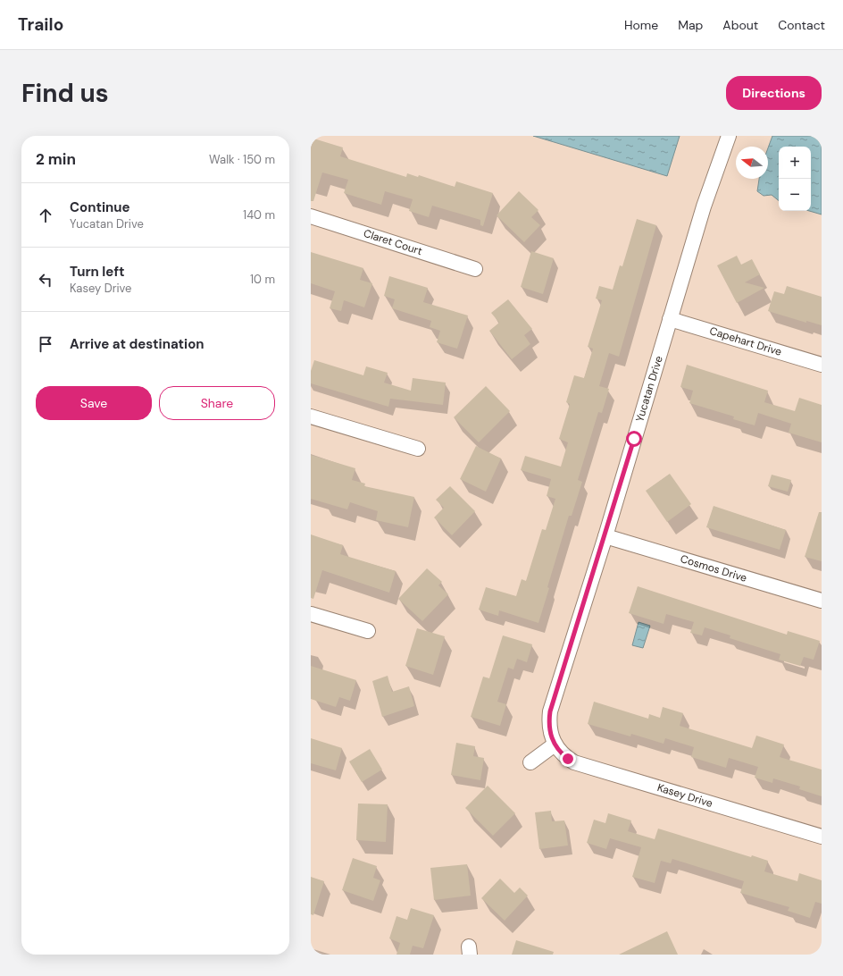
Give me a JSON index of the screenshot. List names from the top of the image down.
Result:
{
  "streets": {
    "street": [
      "Claret Court",
      "Capehart Drive",
      "Yucatan Drive",
      "Cosmos Drive",
      "Kasey Drive"
    ]
  },
  "crossings": [
    ["Capehart Drive", "Yucatan Drive"],
    ["Yucatan Drive", "Cosmos Drive"],
    ["Yucatan Drive", "Kasey Drive"]
  ],
  "north": "left",
  "page": {
    "header": "Trailo",
    "nav": [
      "Home",
      "Map",
      "About",
      "Contact"
    ],
    "buttons": [
      "Directions",
      ["Save", "Share"]
    ],
    "title": "Find us",
    "heading": ["2 min", "Walk · 150 m"],
    "map_buttons": ["+", "−"],
    "list": [
      ["Continue", "Yucatan Drive", "140 m"],
      ["Turn left", "Kasey Drive", "10 m"],
      "Arrive at destination"
    ]
  }
}
